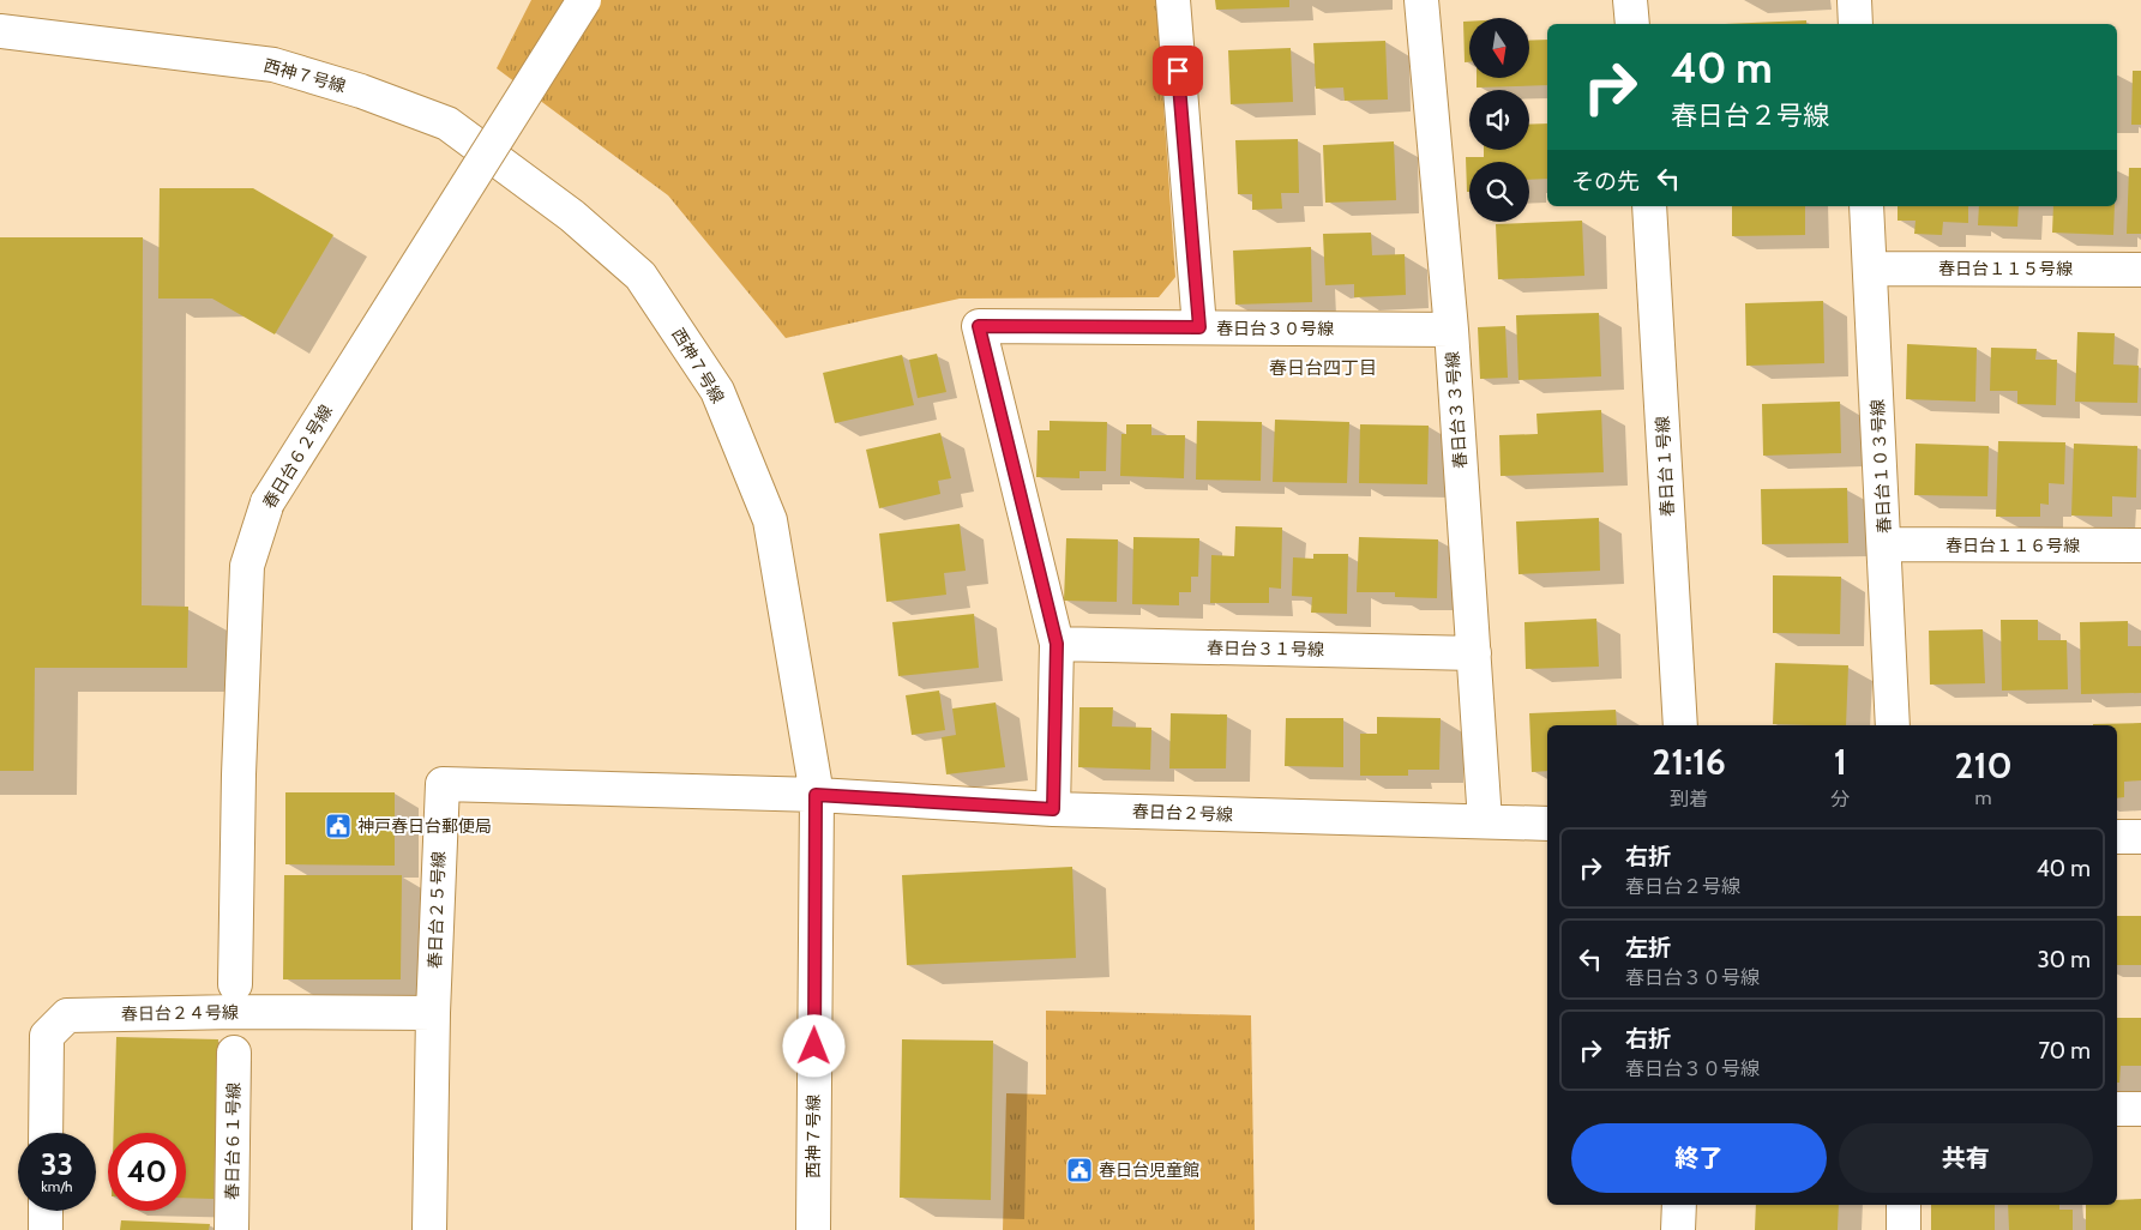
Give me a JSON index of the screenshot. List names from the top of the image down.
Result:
{
  "streets": {
    "street": [
      "西神７号線",
      "春日台１１５号線",
      "春日台３０号線",
      "春日台３３号線",
      "春日台６２号線",
      "春日台１号線",
      "春日台１０３号線",
      "春日台１１６号線",
      "春日台３１号線",
      "春日台２号線",
      "春日台２５号線",
      "春日台２４号線",
      "春日台６１号線"
    ]
  },
  "crossings": [
    ["西神７号線", "春日台２号線"],
    ["西神７号線", "春日台２５号線"],
    ["春日台１１５号線", "春日台１０３号線"],
    ["春日台３０号線", "春日台３３号線"],
    ["春日台３０号線", "春日台３１号線"],
    ["春日台３０号線", "春日台２号線"],
    ["春日台３３号線", "春日台３１号線"],
    ["春日台３３号線", "春日台２号線"],
    ["春日台１０３号線", "春日台１１６号線"],
    ["春日台２号線", "春日台２５号線"],
    ["春日台２５号線", "春日台２４号線"]
  ],
  "districts": ["春日台四丁目"],
  "places": {
    "public building": ["神戸春日台郵便局", "春日台児童館"]
  },
  "north": "bottom",
  "page": {
    "turn": ["40 m", "春日台２号線"],
    "then": "その先",
    "eta": [
      "21:16",
      "到着",
      "1",
      "分",
      "210",
      "m"
    ],
    "list": [
      {
        "name": "右折",
        "note": "春日台２号線",
        "value": "40 m"
      },
      {
        "name": "左折",
        "note": "春日台３０号線",
        "value": "30 m"
      },
      {
        "name": "右折",
        "note": "春日台３０号線",
        "value": "70 m"
      }
    ],
    "buttons": ["終了", "共有"],
    "speed": "33 km/h",
    "limit": "40"
  }
}
